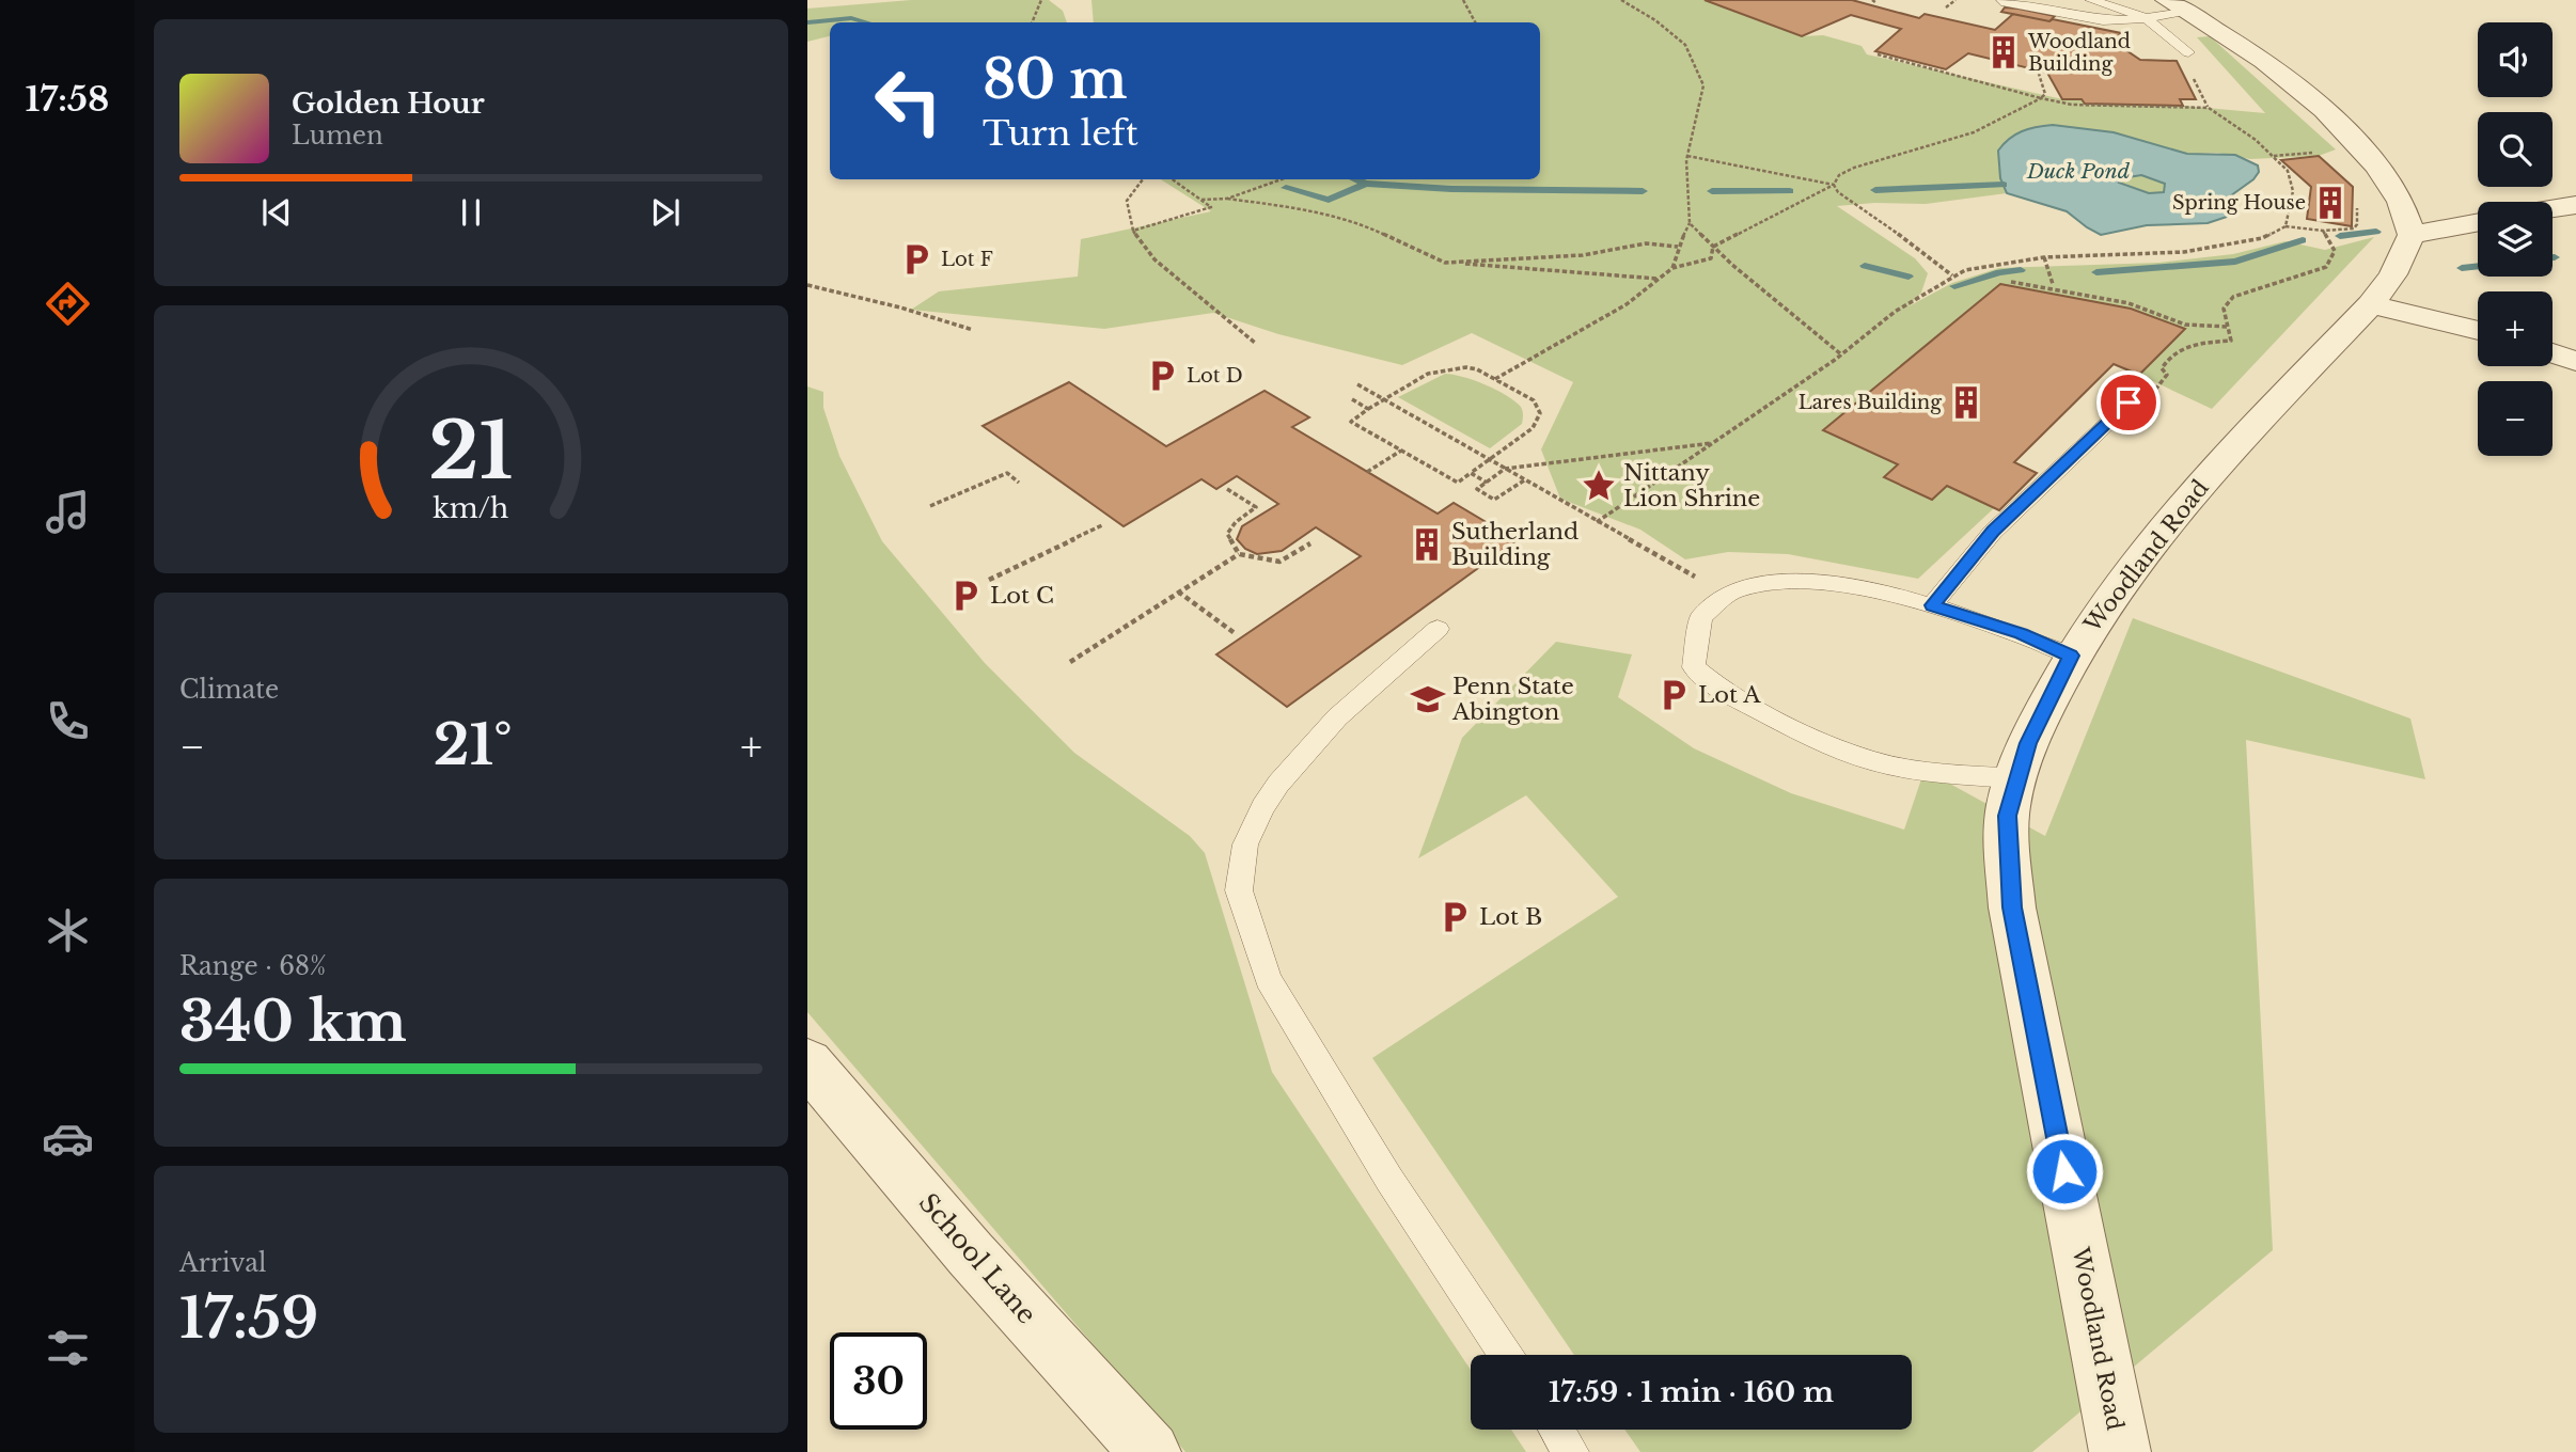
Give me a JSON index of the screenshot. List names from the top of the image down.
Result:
{
  "streets": {
    "street": ["Woodland Road", "School Lane"]
  },
  "water": ["Duck Pond"],
  "places": {
    "building": [
      "Woodland Building",
      "Spring House",
      "Lares Building",
      "Sutherland Building"
    ],
    "parking": [
      "Lot F",
      "Lot D",
      "Lot C",
      "Lot A",
      "Lot B"
    ],
    "place": ["Nittany Lion Shrine"],
    "school or university": ["Penn State Abington"]
  },
  "page": {
    "tabs": "17:58",
    "map_buttons": ["+", "−"],
    "turn": ["80 m", "Turn left"],
    "song": ["Golden Hour", "Lumen"],
    "tile": [
      "Climate",
      ["Range · 68%", "340 km"],
      ["Arrival", "17:59"]
    ],
    "heat": ["−", "21°", "+"],
    "limit": "30",
    "trip": "17:59 · 1 min · 160 m",
    "gauge": ["21", "km/h"]
  }
}
